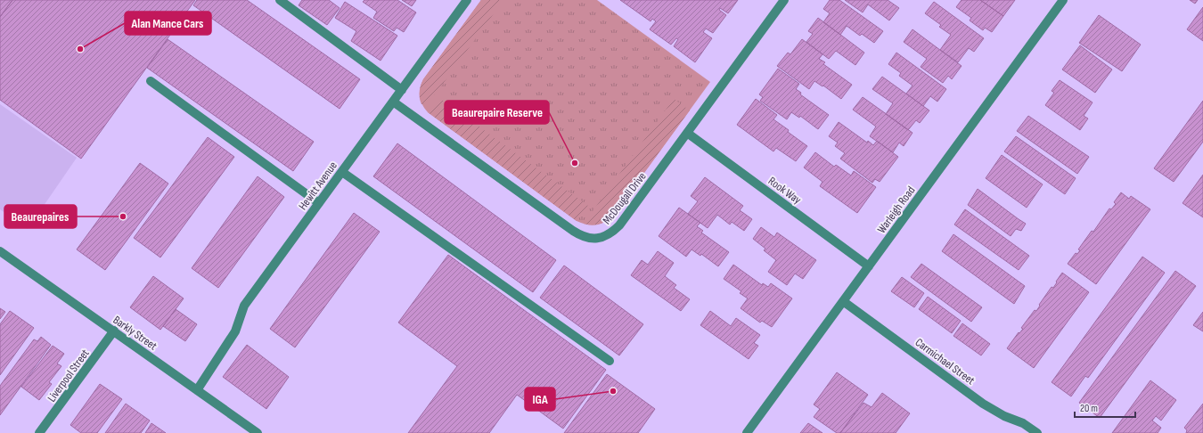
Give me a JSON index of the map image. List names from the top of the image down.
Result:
{
  "streets": {
    "street": [
      "Hewitt Avenue",
      "Rook Way",
      "McDougall Drive",
      "Warleigh Road",
      "Barkly Street",
      "Carmichael Street",
      "Liverpool Street"
    ]
  },
  "crossings": [
    ["Hewitt Avenue", "McDougall Drive"],
    ["Hewitt Avenue", "Barkly Street"],
    ["Rook Way", "McDougall Drive"],
    ["Rook Way", "Warleigh Road"],
    ["Warleigh Road", "Carmichael Street"],
    ["Barkly Street", "Liverpool Street"]
  ],
  "places": [
    "Alan Mance Cars",
    "Beaurepaire Reserve",
    "Beaurepaires",
    "IGA"
  ],
  "scale_bar": "20 m"
}
